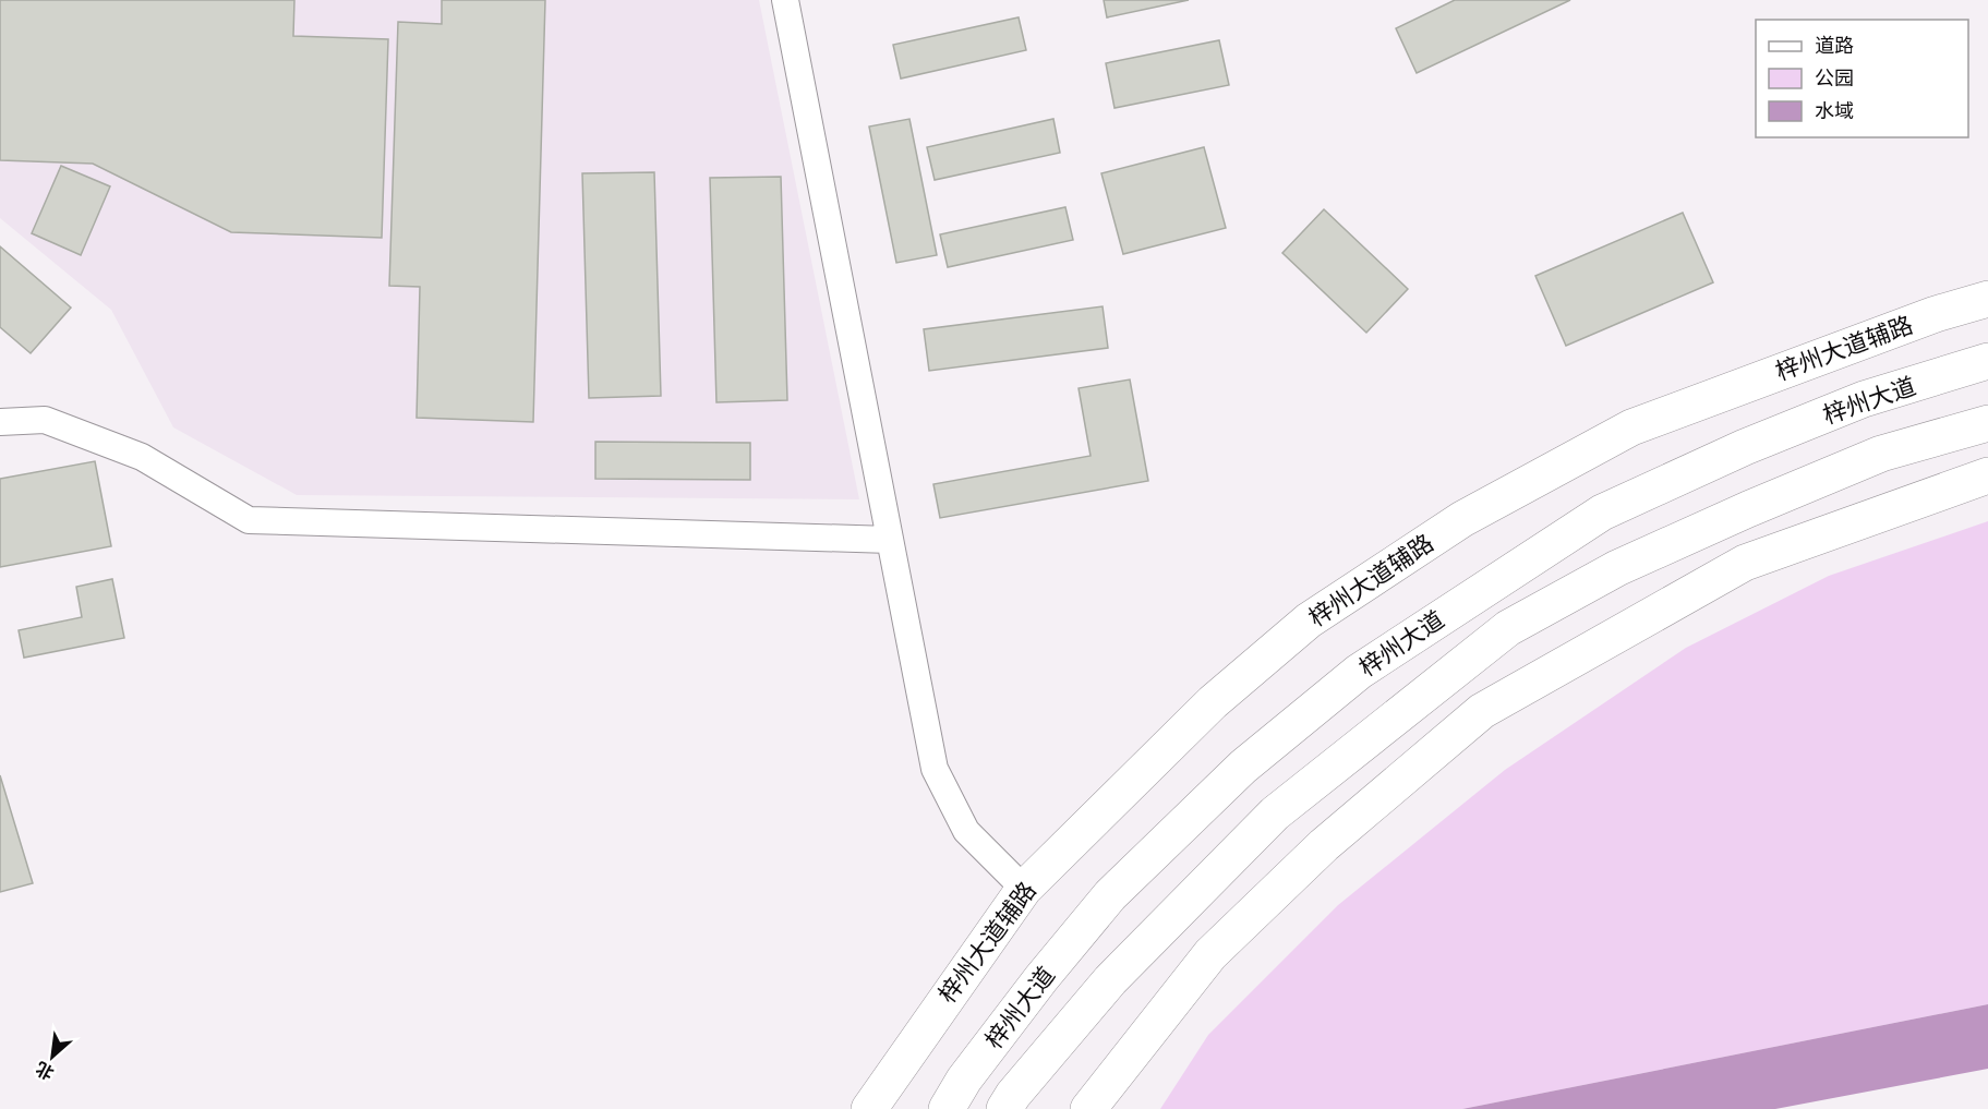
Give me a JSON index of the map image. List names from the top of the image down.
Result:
{
  "streets": {
    "main road": ["梓州大道辅路", "梓州大道"]
  },
  "legend": ["道路", "公园", "水域"],
  "north": "bottom left"
}
